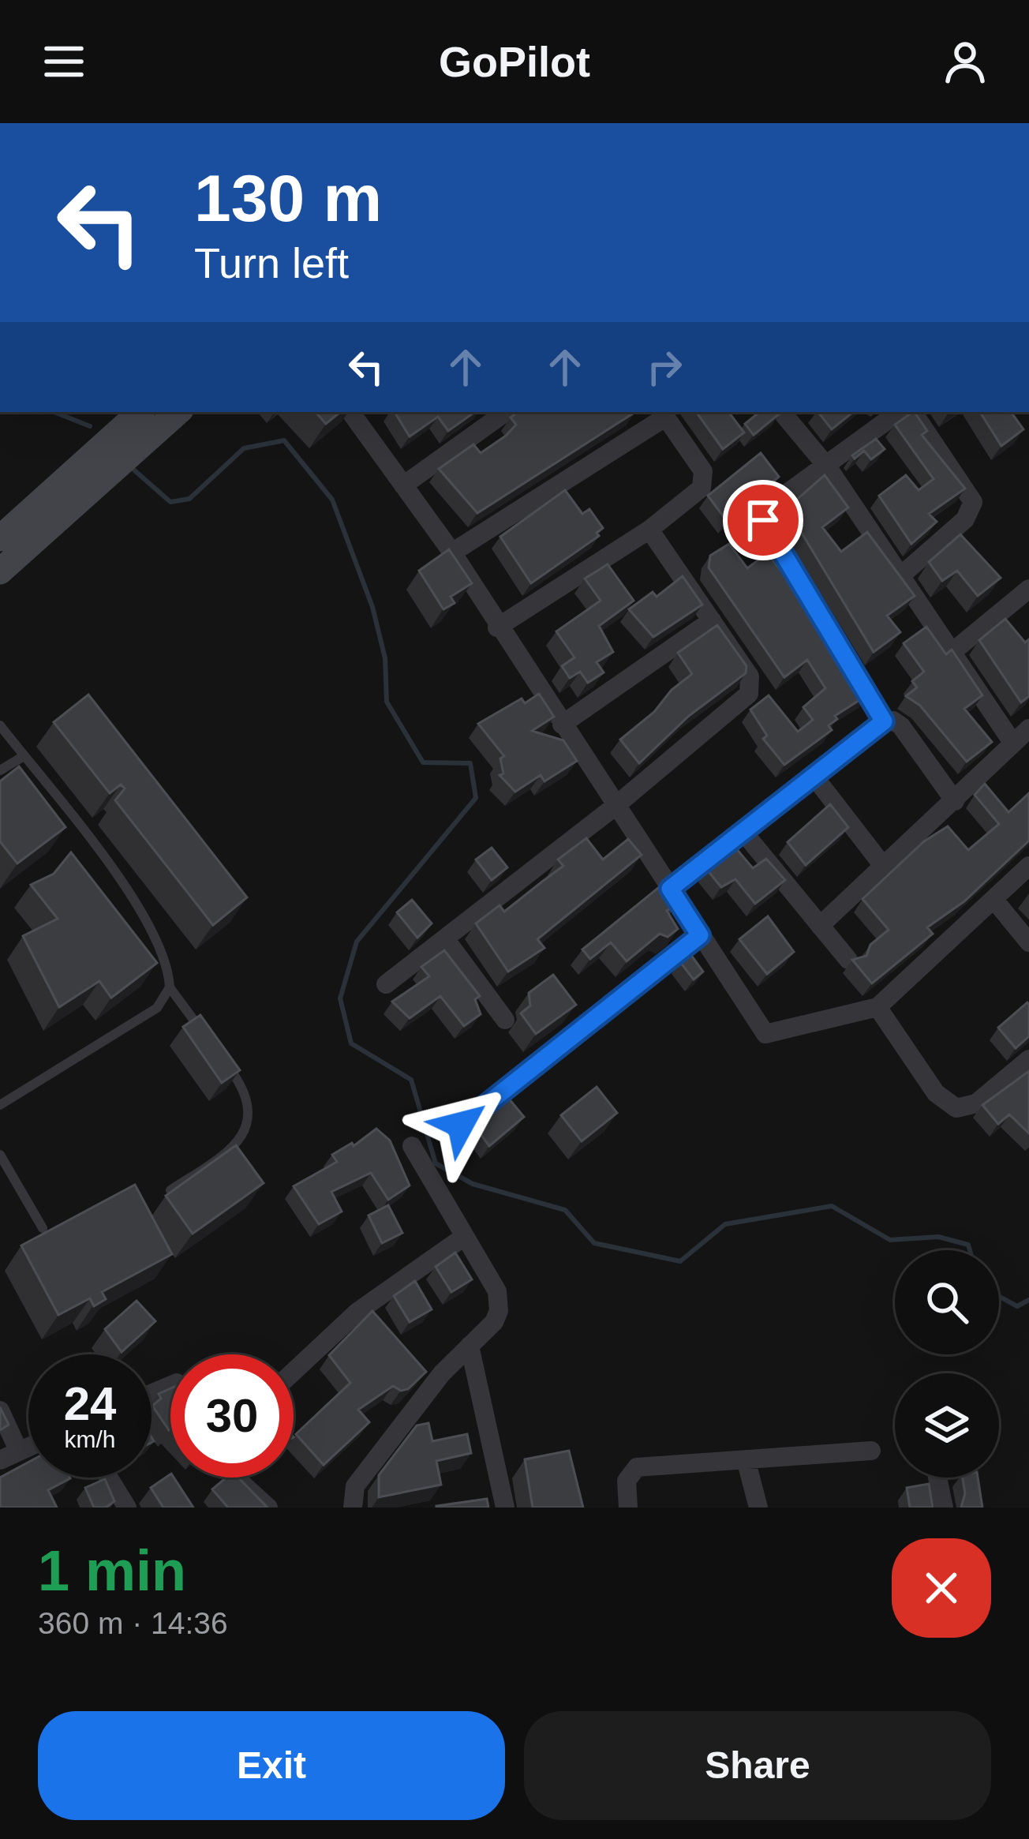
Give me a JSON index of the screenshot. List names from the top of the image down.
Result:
{
  "page": {
    "header": "GoPilot",
    "turn": ["130 m", "Turn left"],
    "speed": "24 km/h",
    "limit": "30",
    "heading": ["1 min", "360 m · 14:36"],
    "buttons": ["Exit", "Share"]
  }
}
